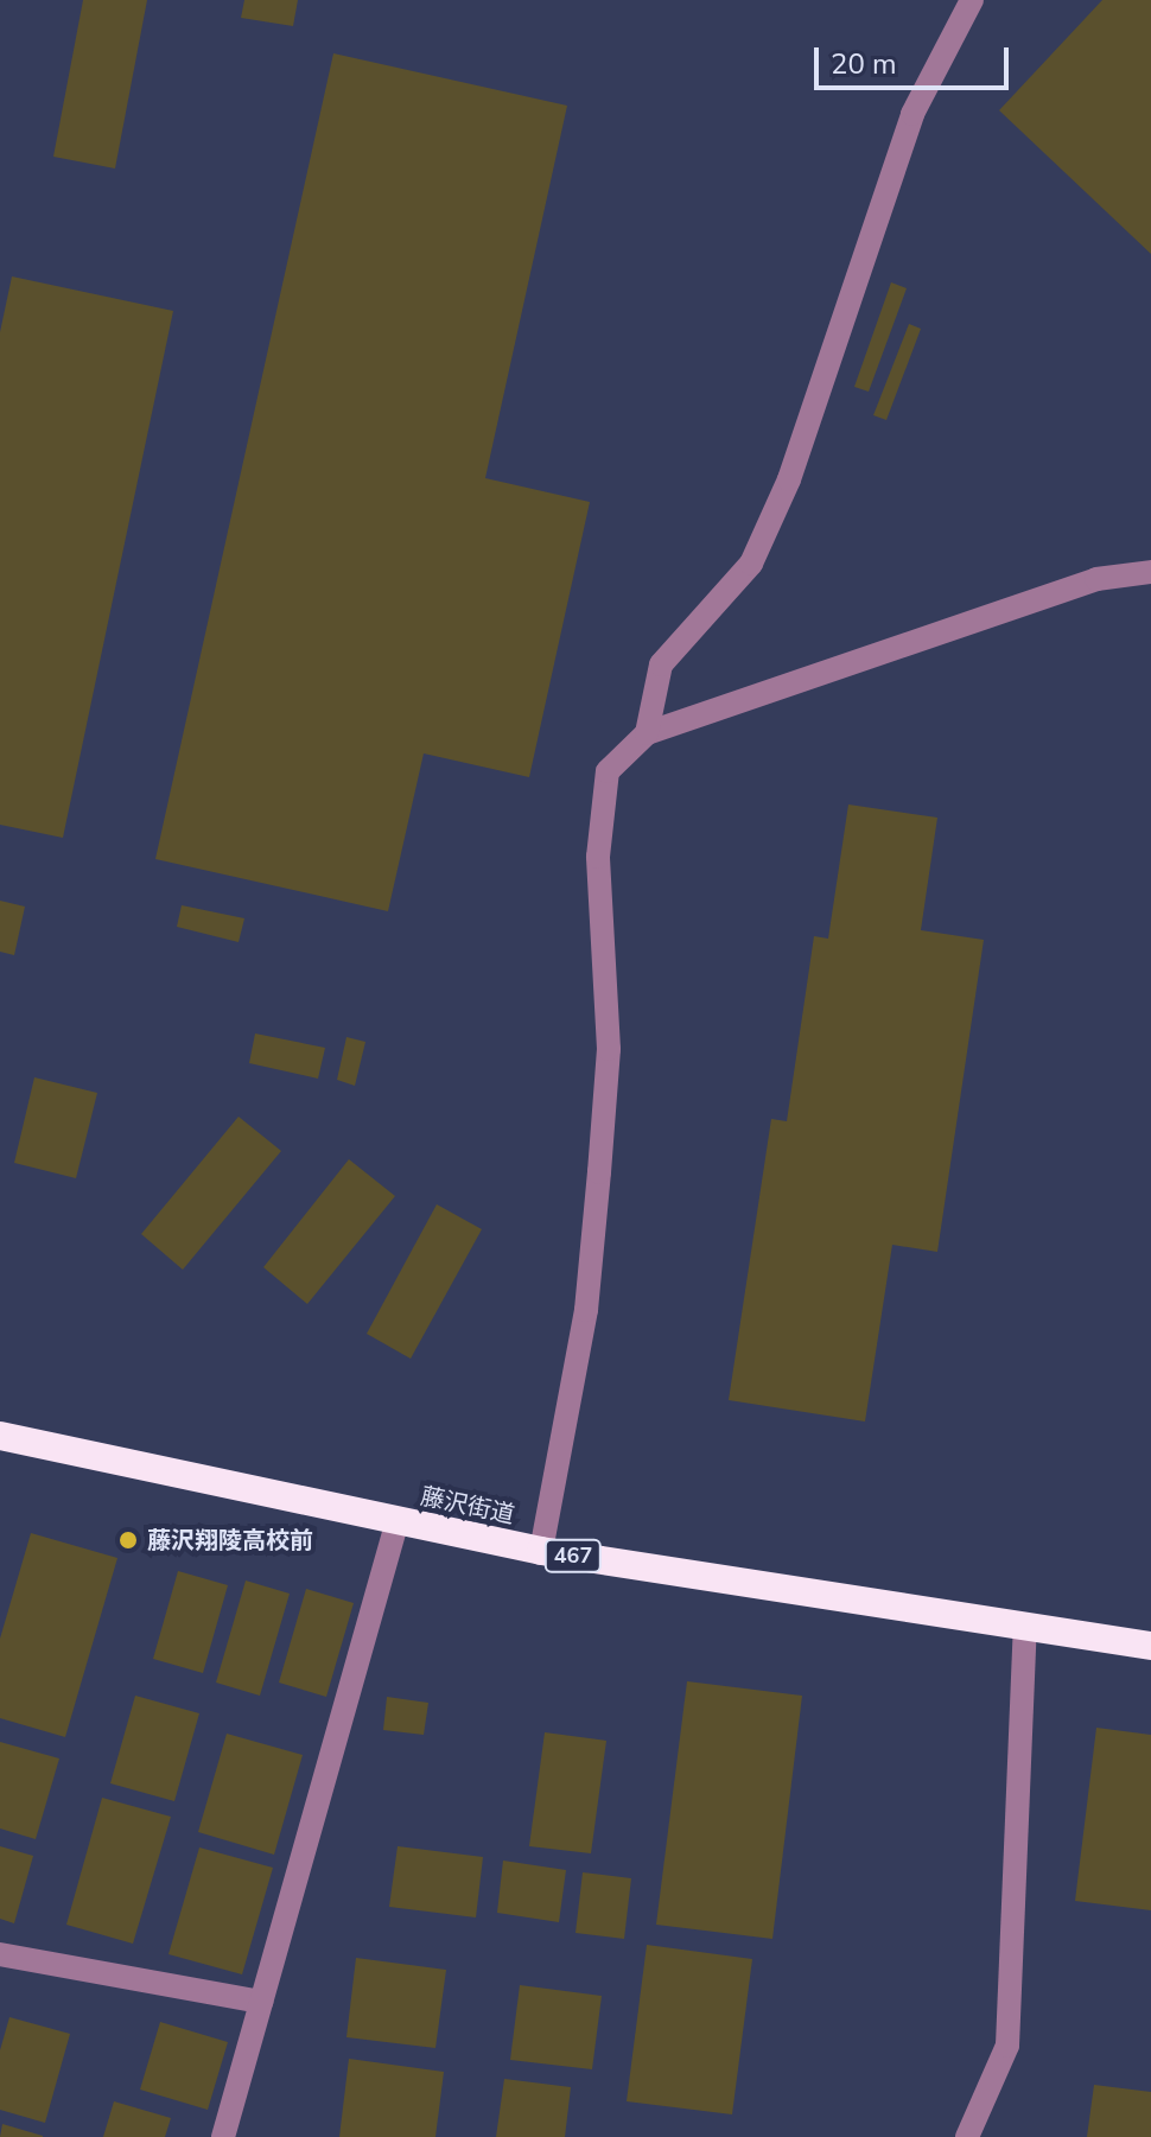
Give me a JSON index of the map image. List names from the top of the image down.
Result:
{
  "streets": {
    "highway": ["藤沢街道", "467"]
  },
  "places": ["藤沢翔陵高校前"],
  "scale_bar": "20 m"
}
